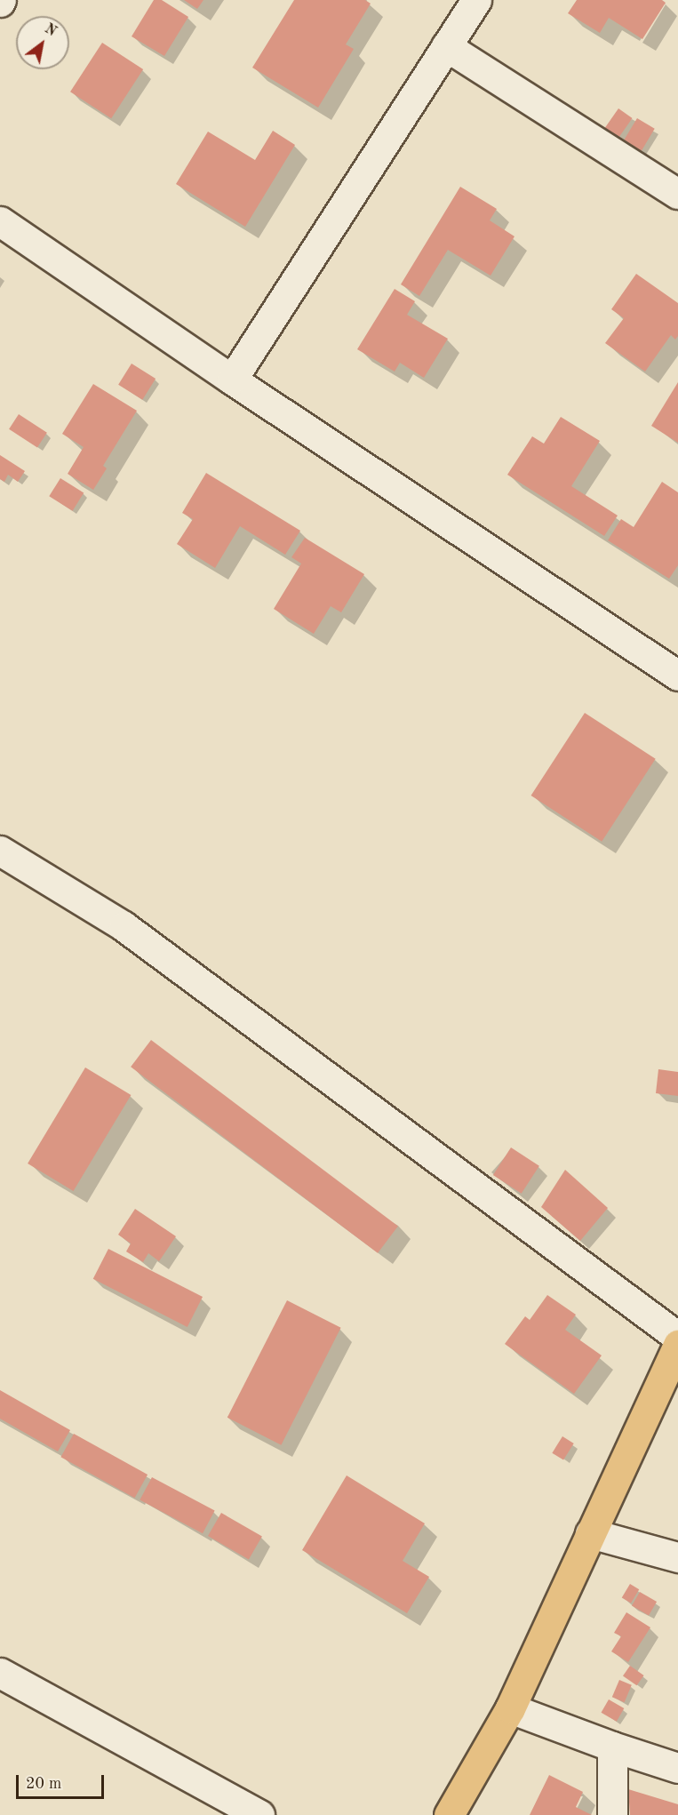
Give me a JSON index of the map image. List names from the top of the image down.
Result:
{
  "scale_bar": "20 m",
  "north": "top right"
}
